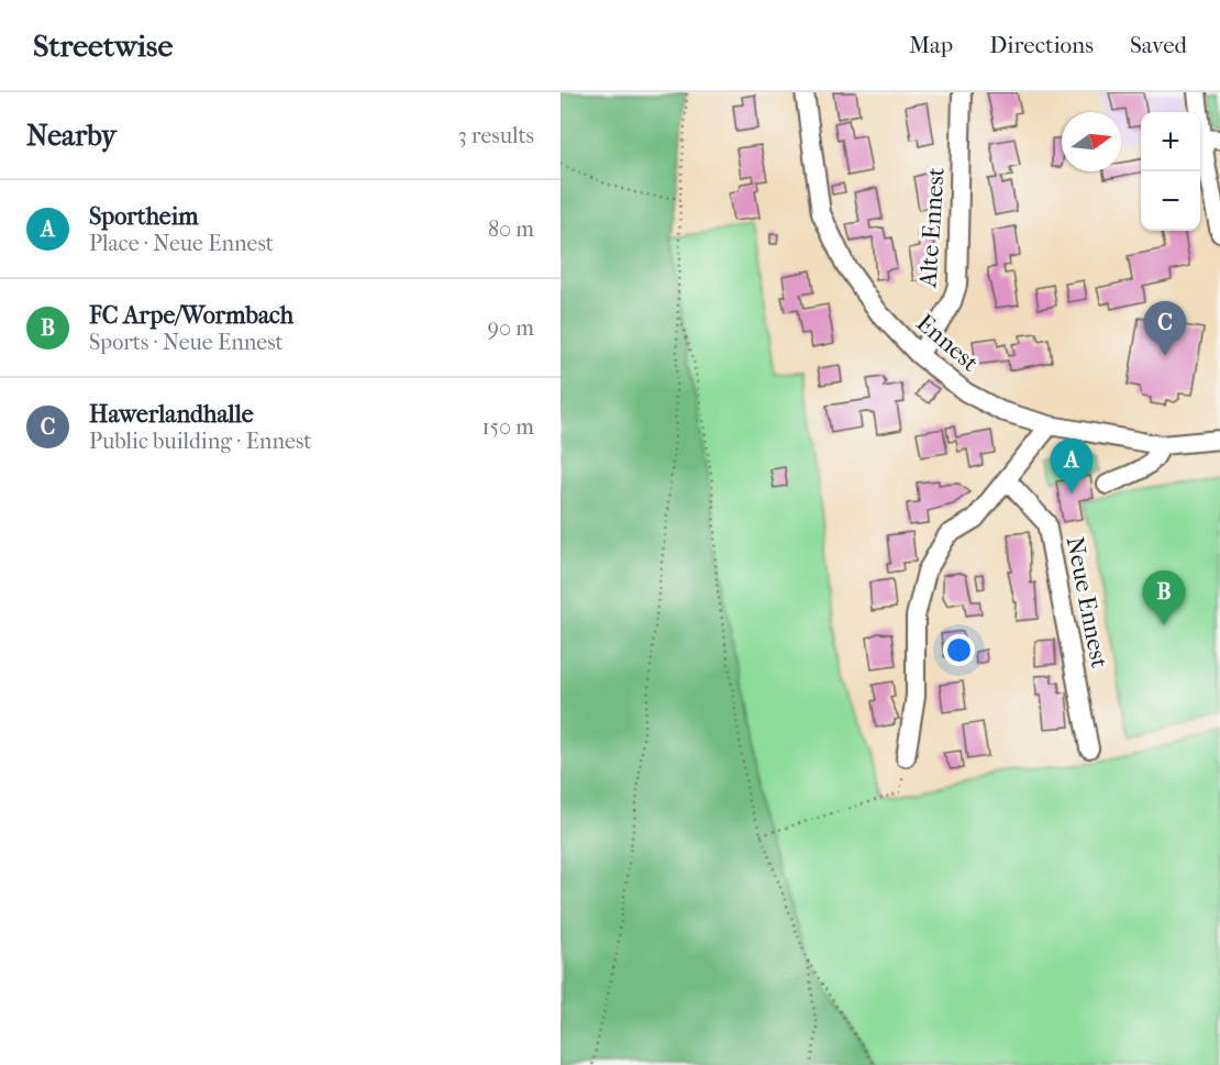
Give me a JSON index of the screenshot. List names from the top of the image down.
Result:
{
  "streets": {
    "street": ["Alte Ennest", "Ennest", "Neue Ennest"]
  },
  "crossings": [
    ["Alte Ennest", "Ennest"]
  ],
  "north": "right",
  "page": {
    "header": "Streetwise",
    "nav": ["Map", "Directions", "Saved"],
    "heading": ["Nearby", "3 results"],
    "map_buttons": ["+", "−"],
    "list": [
      {
        "mark": "A",
        "name": "Sportheim",
        "note": "Place · Neue Ennest",
        "value": "80 m"
      },
      {
        "mark": "B",
        "name": "FC Arpe/Wormbach",
        "note": "Sports · Neue Ennest",
        "value": "90 m"
      },
      {
        "mark": "C",
        "name": "Hawerlandhalle",
        "note": "Public building · Ennest",
        "value": "150 m"
      }
    ],
    "pins": ["C", "A", "B"]
  }
}
